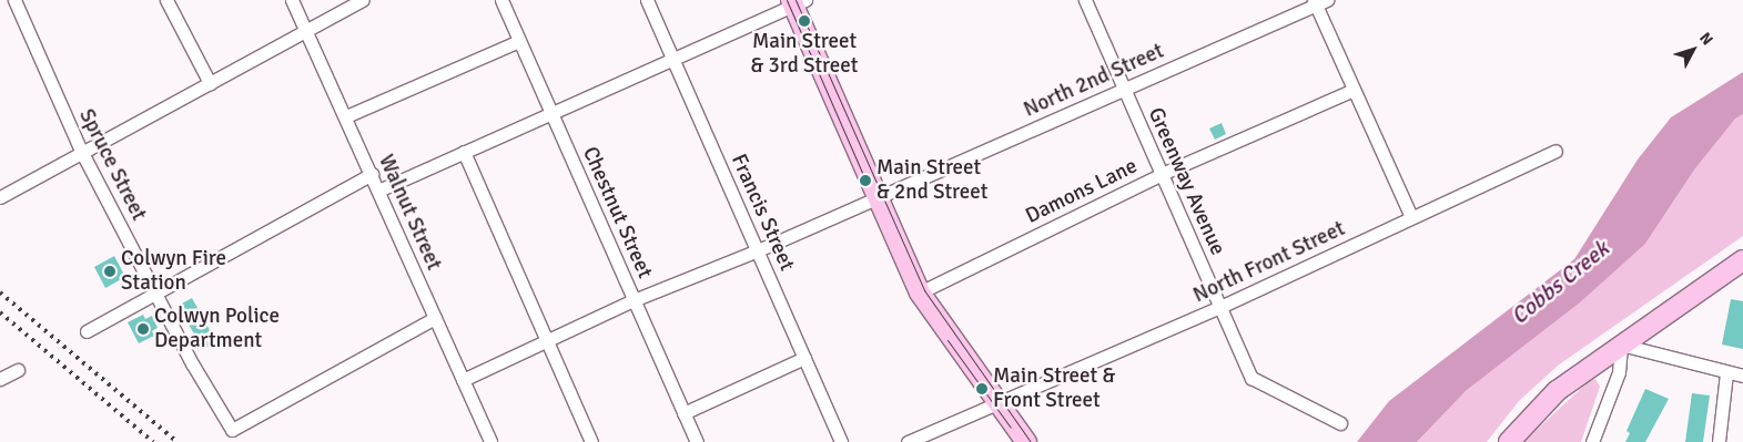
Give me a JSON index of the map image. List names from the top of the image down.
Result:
{
  "streets": {
    "street": [
      "North 2nd Street",
      "Spruce Street",
      "Greenway Avenue",
      "Damons Lane",
      "Walnut Street",
      "Chestnut Street",
      "Francis Street",
      "North Front Street"
    ]
  },
  "crossings": [
    ["North 2nd Street", "Greenway Avenue"],
    ["North 2nd Street", "Walnut Street"],
    ["North 2nd Street", "Chestnut Street"],
    ["North 2nd Street", "Francis Street"],
    ["Spruce Street", "Walnut Street"],
    ["Greenway Avenue", "Damons Lane"],
    ["Greenway Avenue", "North Front Street"]
  ],
  "water": ["Cobbs Creek"],
  "places": [
    "Main Street & 3rd Street",
    "Main Street & 2nd Street",
    "Colwyn Fire Station",
    "Colwyn Police Department",
    "Main Street & Front Street"
  ],
  "north": "top right"
}
